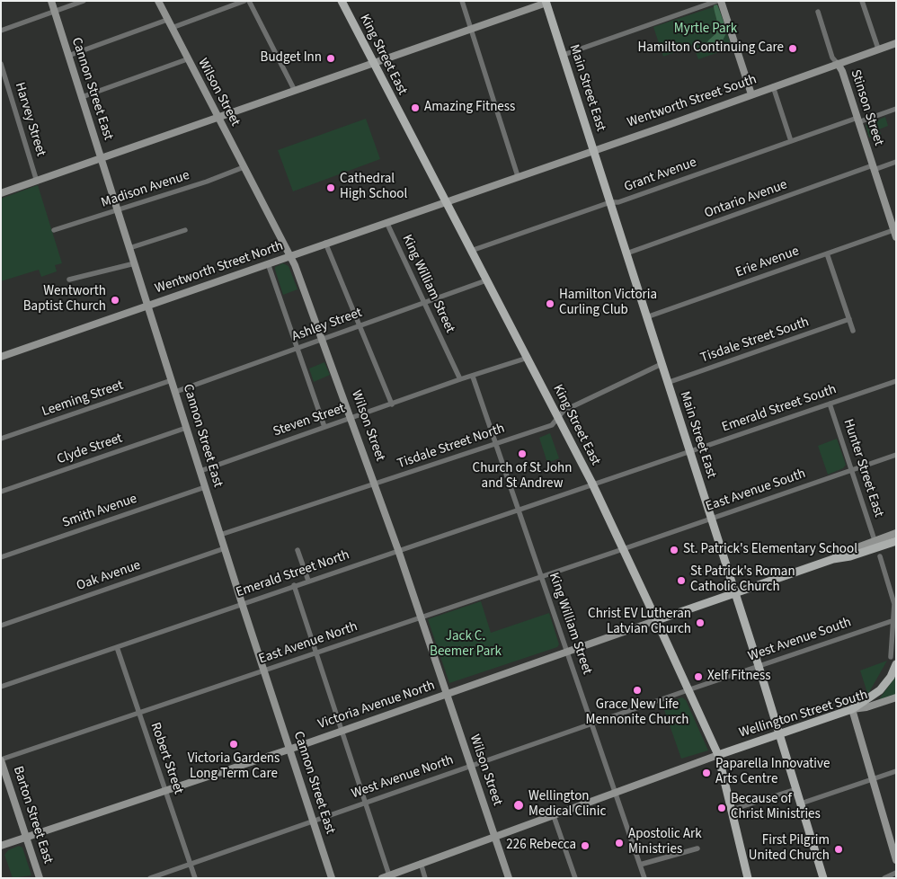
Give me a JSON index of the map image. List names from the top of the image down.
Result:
{
  "streets": {
    "main road": [
      "King Street East",
      "Main Street East",
      "Cannon Street East",
      "Wilson Street",
      "Wentworth Street South",
      "Stinson Street",
      "Wentworth Street North",
      "Victoria Avenue North",
      "Wellington Street South",
      "Barton Street East"
    ],
    "street": [
      "Harvey Street",
      "Grant Avenue",
      "Madison Avenue",
      "Ontario Avenue",
      "Erie Avenue",
      "King William Street",
      "Ashley Street",
      "Tisdale Street South",
      "Leeming Street",
      "Emerald Street South",
      "Steven Street",
      "Tisdale Street North",
      "Clyde Street",
      "Hunter Street East",
      "East Avenue South",
      "Smith Avenue",
      "Emerald Street North",
      "Oak Avenue",
      "West Avenue South",
      "East Avenue North",
      "Robert Street",
      "West Avenue North"
    ]
  },
  "crossings": [
    ["King Street East", "Wentworth Street South"],
    ["King Street East", "Grant Avenue"],
    ["King Street East", "Wentworth Street North"],
    ["King Street East", "Ashley Street"],
    ["King Street East", "Emerald Street South"],
    ["King Street East", "Steven Street"],
    ["King Street East", "Tisdale Street North"],
    ["King Street East", "East Avenue South"],
    ["King Street East", "Emerald Street North"],
    ["King Street East", "West Avenue South"],
    ["King Street East", "East Avenue North"],
    ["King Street East", "Victoria Avenue North"],
    ["King Street East", "Wellington Street South"],
    ["King Street East", "West Avenue North"],
    ["Main Street East", "Wentworth Street South"],
    ["Main Street East", "Grant Avenue"],
    ["Main Street East", "Ontario Avenue"],
    ["Main Street East", "Erie Avenue"],
    ["Main Street East", "Tisdale Street South"],
    ["Main Street East", "Emerald Street South"],
    ["Main Street East", "East Avenue South"],
    ["Main Street East", "West Avenue South"],
    ["Main Street East", "Wellington Street South"],
    ["Cannon Street East", "Madison Avenue"],
    ["Cannon Street East", "Wentworth Street North"],
    ["Cannon Street East", "Ashley Street"],
    ["Cannon Street East", "Leeming Street"],
    ["Cannon Street East", "Steven Street"],
    ["Cannon Street East", "Tisdale Street North"],
    ["Cannon Street East", "Clyde Street"],
    ["Cannon Street East", "Smith Avenue"],
    ["Cannon Street East", "Emerald Street North"],
    ["Cannon Street East", "Oak Avenue"],
    ["Cannon Street East", "East Avenue North"],
    ["Cannon Street East", "Victoria Avenue North"],
    ["Cannon Street East", "West Avenue North"],
    ["Wilson Street", "Madison Avenue"],
    ["Wilson Street", "Wentworth Street North"],
    ["Wilson Street", "Ashley Street"],
    ["Wilson Street", "Steven Street"],
    ["Wilson Street", "Tisdale Street North"],
    ["Wilson Street", "Emerald Street North"],
    ["Wilson Street", "East Avenue North"],
    ["Wilson Street", "Victoria Avenue North"],
    ["Wilson Street", "West Avenue North"],
    ["Wentworth Street South", "Stinson Street"],
    ["Wentworth Street South", "Wentworth Street North"],
    ["Stinson Street", "Grant Avenue"],
    ["Stinson Street", "Ontario Avenue"],
    ["Stinson Street", "Erie Avenue"],
    ["Wentworth Street North", "King William Street"],
    ["King William Street", "Ashley Street"],
    ["King William Street", "Steven Street"],
    ["King William Street", "Tisdale Street North"],
    ["King William Street", "Emerald Street North"],
    ["King William Street", "East Avenue North"],
    ["King William Street", "Victoria Avenue North"],
    ["King William Street", "West Avenue North"],
    ["Emerald Street South", "Hunter Street East"],
    ["Emerald Street South", "Emerald Street North"],
    ["Hunter Street East", "East Avenue South"],
    ["East Avenue South", "East Avenue North"],
    ["Emerald Street North", "Robert Street"],
    ["West Avenue South", "West Avenue North"],
    ["East Avenue North", "Robert Street"],
    ["East Avenue North", "Barton Street East"],
    ["Victoria Avenue North", "Robert Street"],
    ["Victoria Avenue North", "Barton Street East"],
    ["Robert Street", "West Avenue North"]
  ],
  "parks": ["Myrtle Park", "Jack C. Beemer Park"],
  "places": [
    "Hamilton Continuing Care",
    "Budget Inn",
    "Amazing Fitness",
    "Cathedral High School",
    "Wentworth Baptist Church",
    "Hamilton Victoria Curling Club",
    "Church of St John and St Andrew",
    "St. Patrick's Elementary School",
    "St Patrick's Roman Catholic Church",
    "Christ EV Lutheran Latvian Church",
    "Xelf Fitness",
    "Grace New Life Mennonite Church",
    "Victoria Gardens Long Term Care",
    "Paparella Innovative Arts Centre",
    "Wellington Medical Clinic",
    "Because of Christ Ministries",
    "Apostolic Ark Ministries",
    "226 Rebecca",
    "First Pilgrim United Church"
  ]
}
